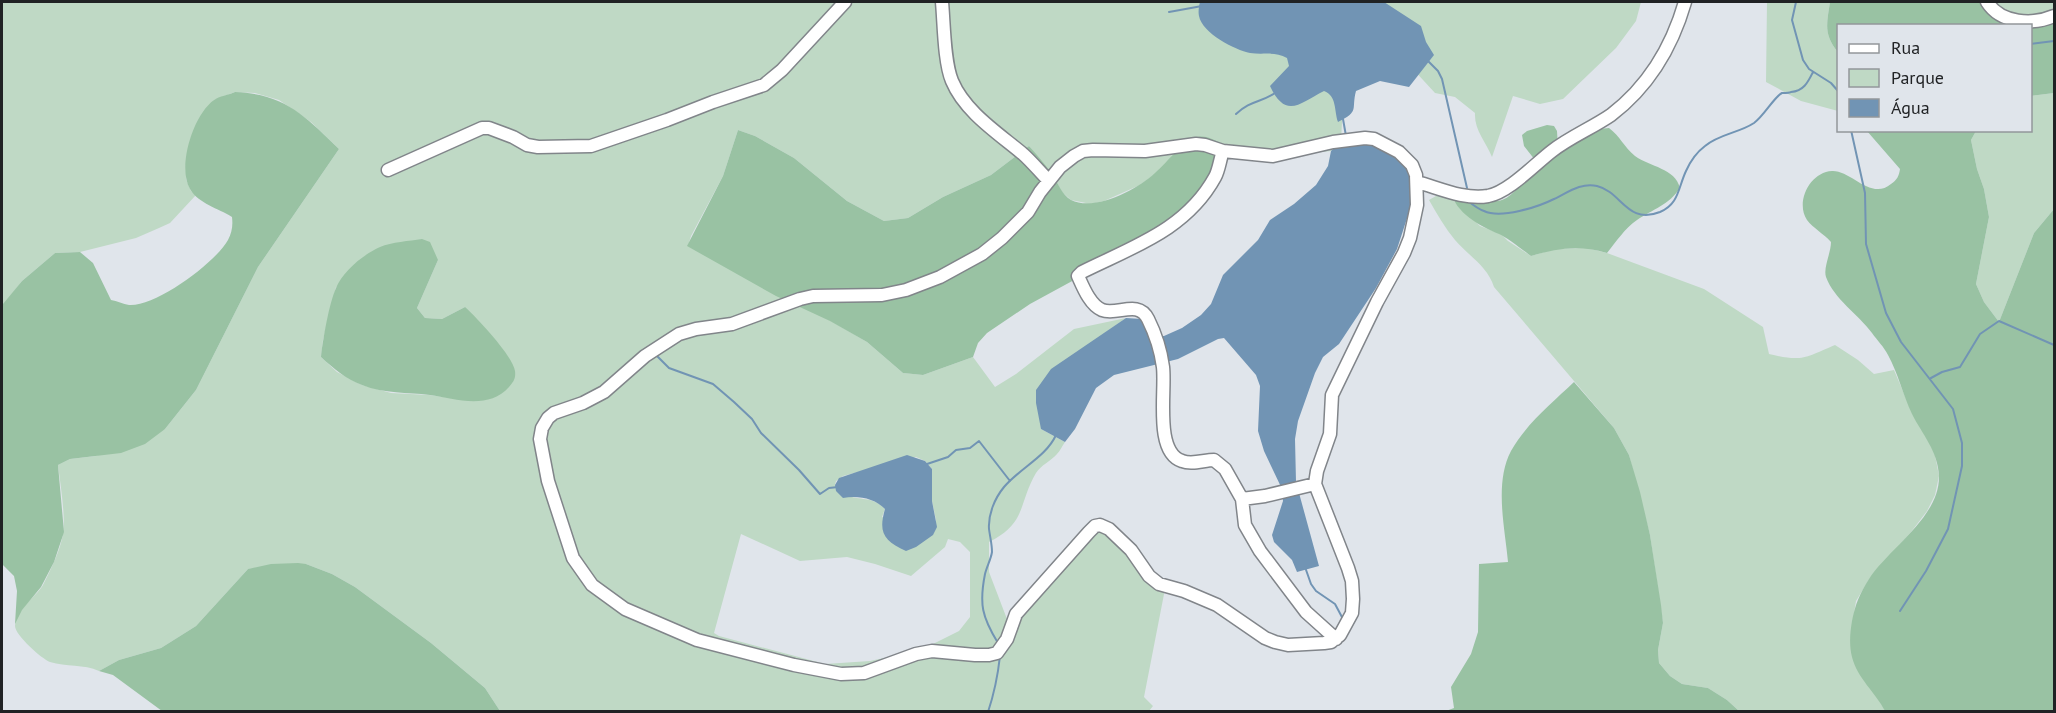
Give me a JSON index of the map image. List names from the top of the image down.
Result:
{
  "legend": ["Rua", "Parque", "Água"]
}
